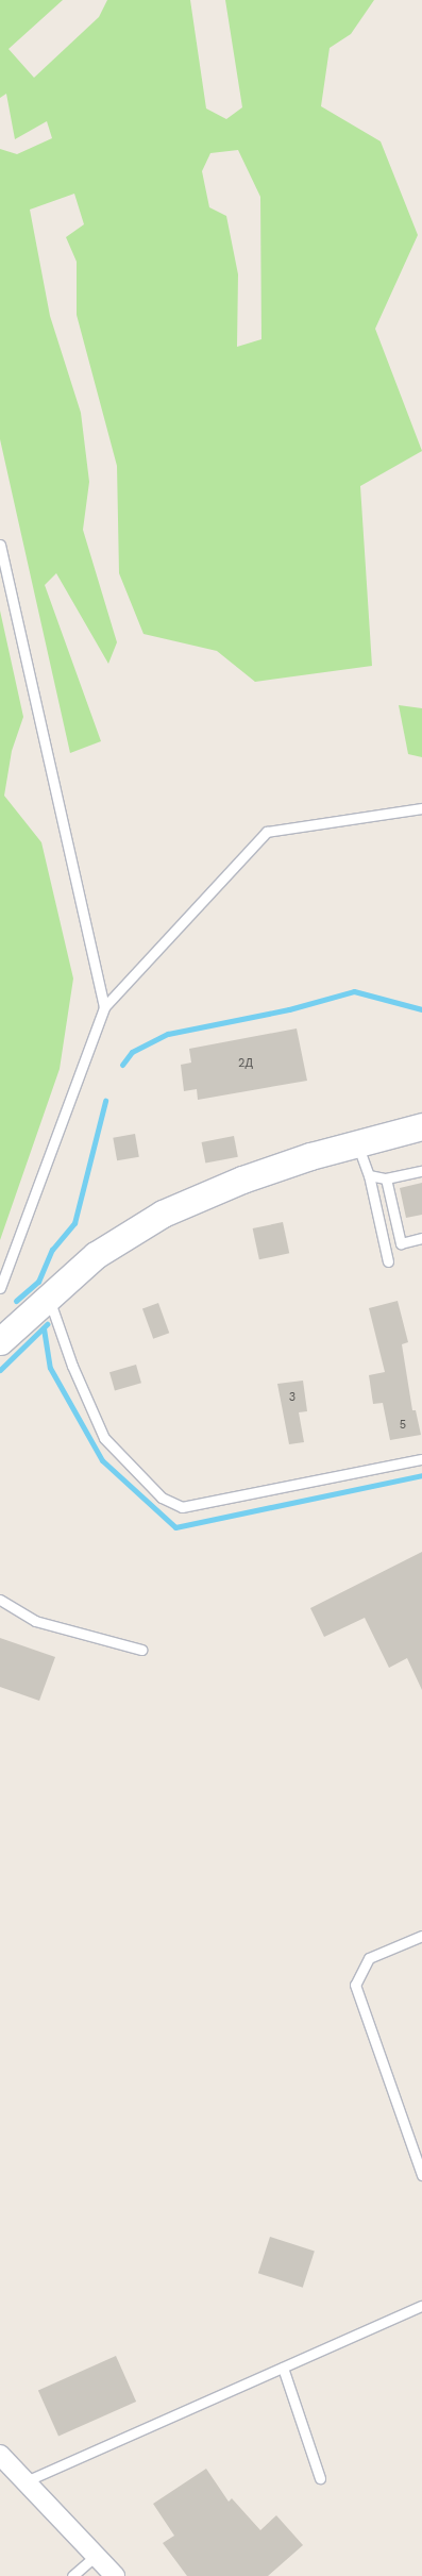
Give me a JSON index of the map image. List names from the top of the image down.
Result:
{
  "house_numbers": ["2Д", "3", "5"]
}
